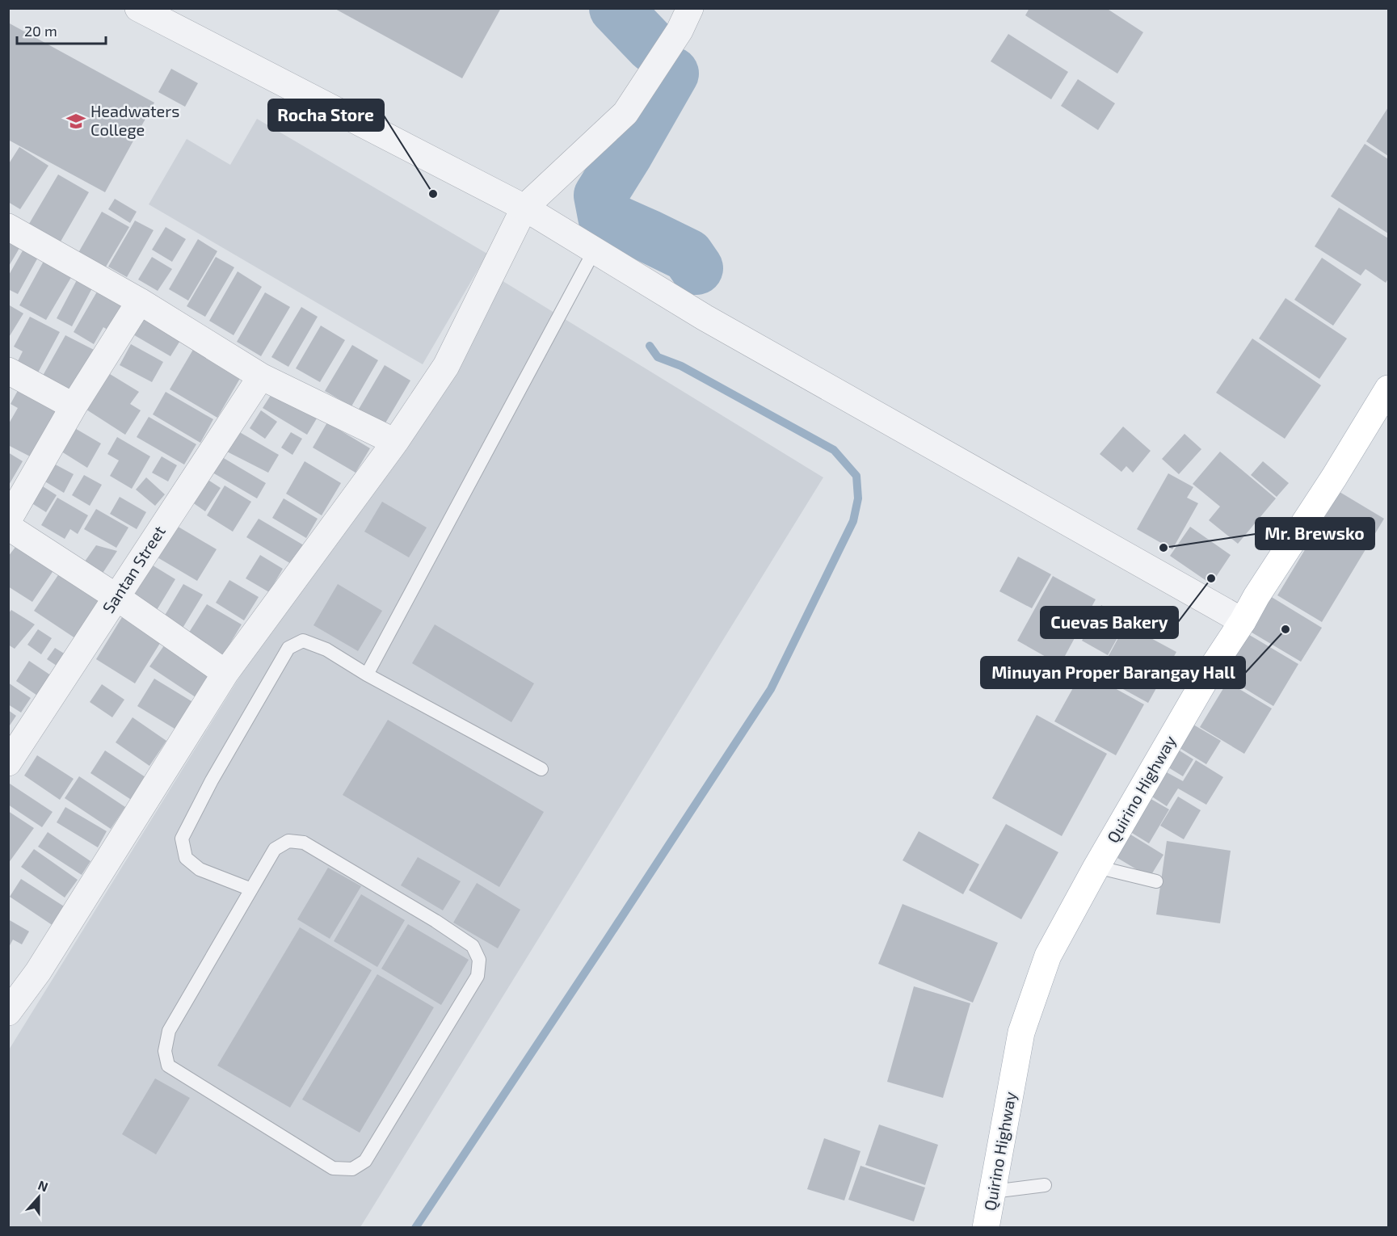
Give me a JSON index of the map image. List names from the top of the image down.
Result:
{
  "streets": {
    "main road": ["Quirino Highway"],
    "street": ["Santan Street"]
  },
  "places": {
    "school or university": ["Headwaters College"],
    "other": [
      "Rocha Store",
      "Mr. Brewsko",
      "Cuevas Bakery",
      "Minuyan Proper Barangay Hall"
    ]
  },
  "scale_bar": "20 m",
  "north": "top"
}
